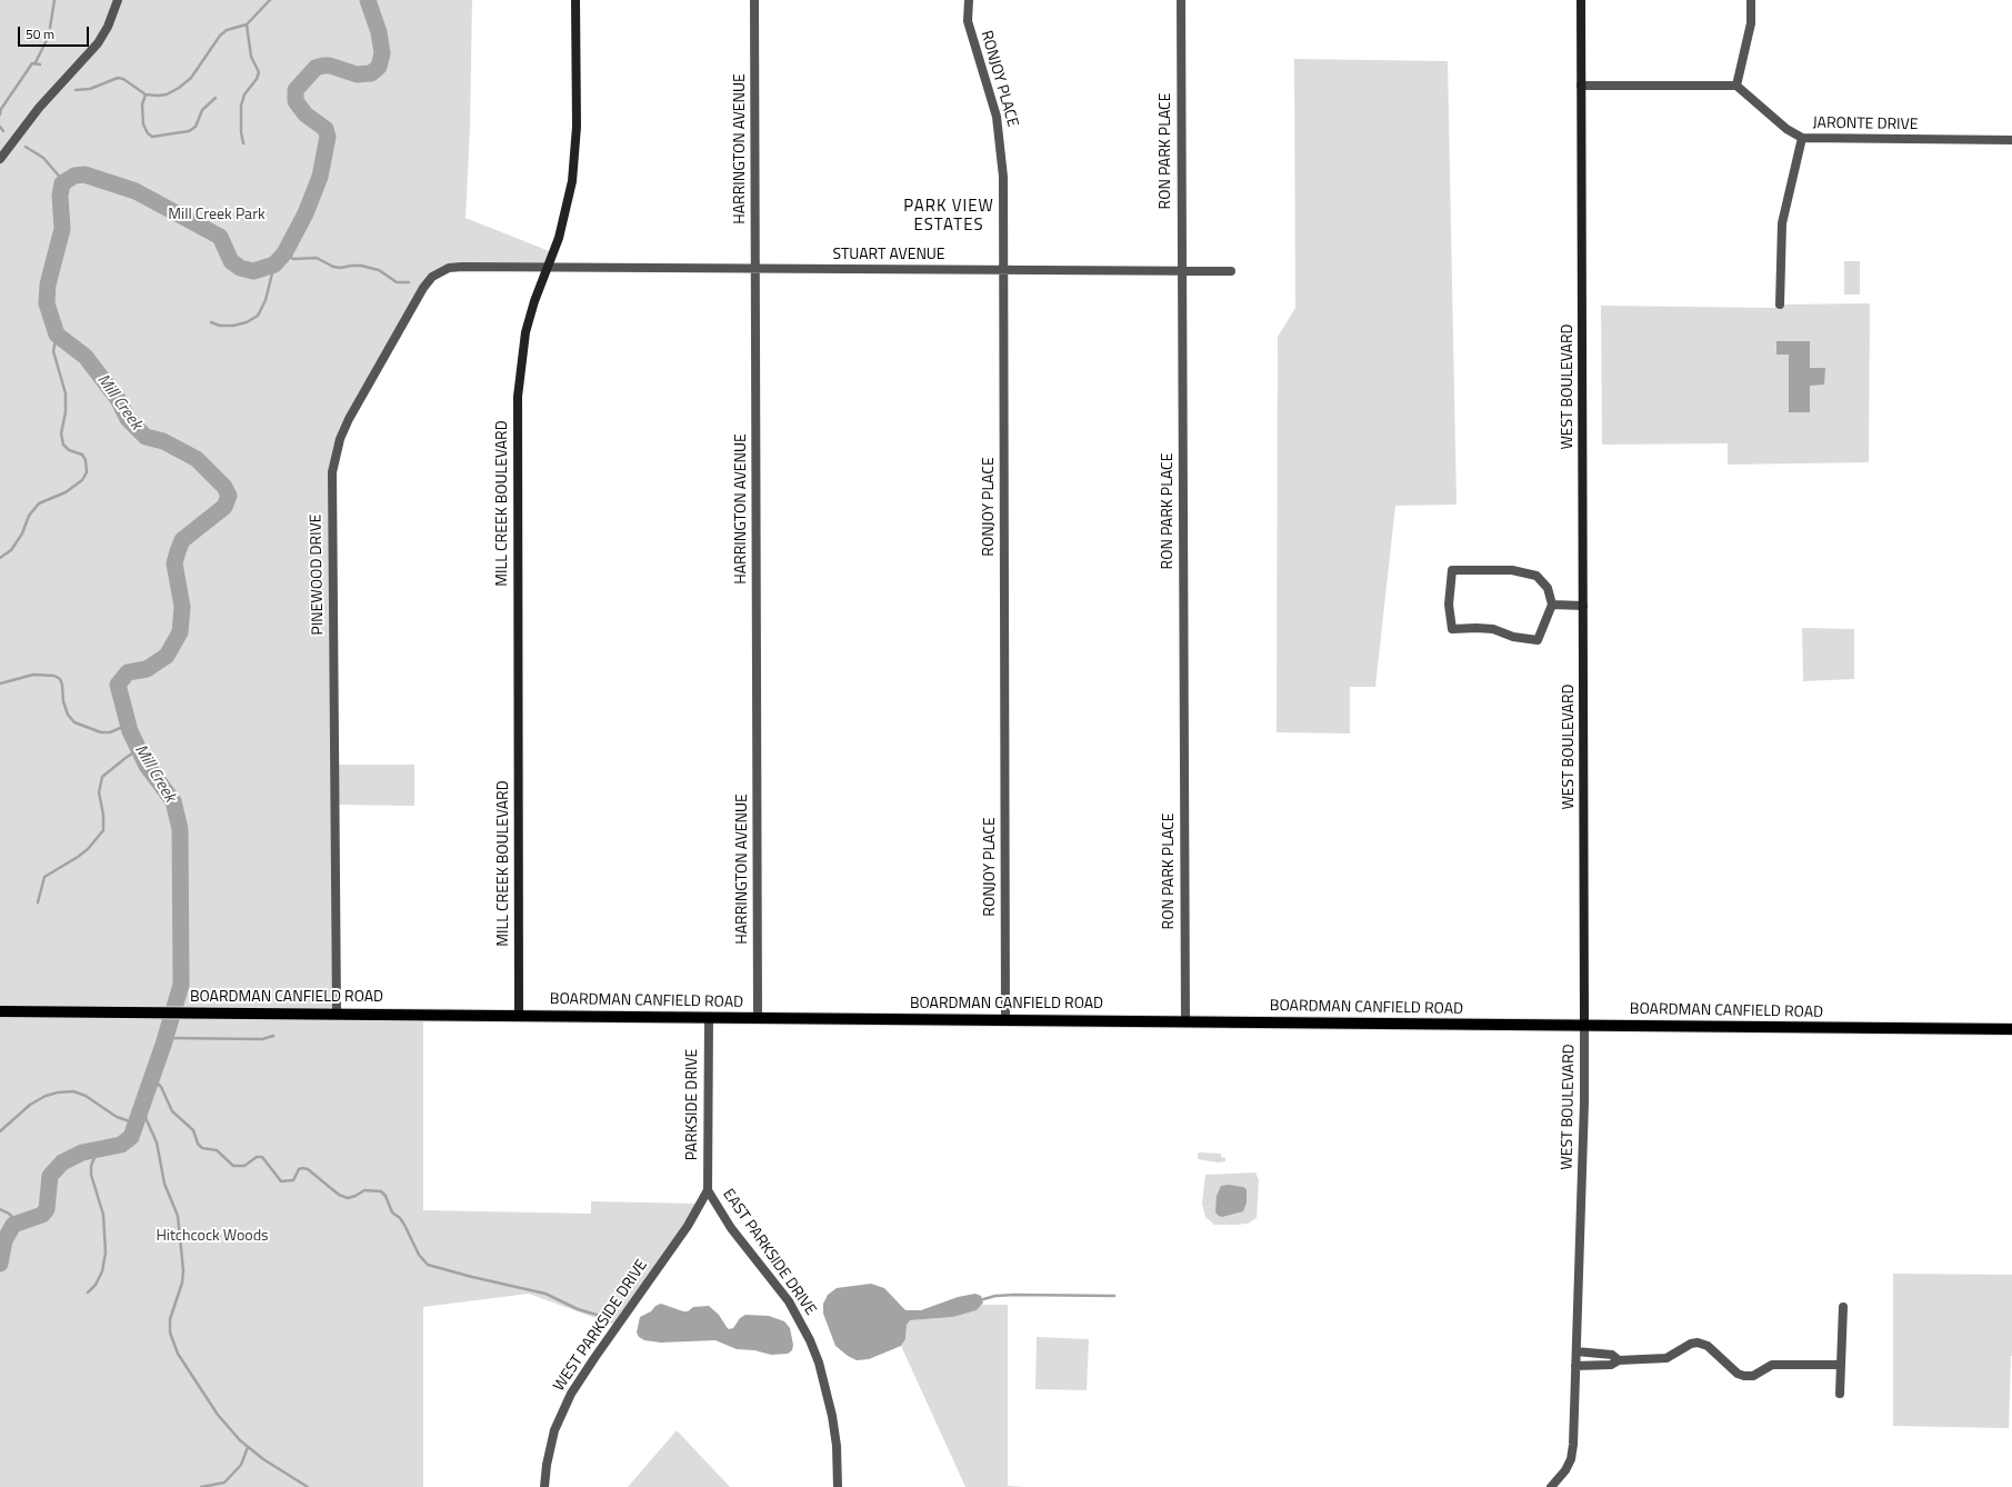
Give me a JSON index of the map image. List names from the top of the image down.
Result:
{
  "streets": {
    "main road": ["BOARDMAN CANFIELD ROAD"],
    "street": [
      "RONJOY PLACE",
      "JARONTE DRIVE",
      "HARRINGTON AVENUE",
      "RON PARK PLACE",
      "STUART AVENUE",
      "WEST BOULEVARD",
      "MILL CREEK BOULEVARD",
      "PINEWOOD DRIVE",
      "PARKSIDE DRIVE",
      "EAST PARKSIDE DRIVE",
      "WEST PARKSIDE DRIVE"
    ]
  },
  "crossings": [
    ["RONJOY PLACE", "STUART AVENUE"],
    ["RONJOY PLACE", "BOARDMAN CANFIELD ROAD"],
    ["HARRINGTON AVENUE", "STUART AVENUE"],
    ["HARRINGTON AVENUE", "BOARDMAN CANFIELD ROAD"],
    ["RON PARK PLACE", "STUART AVENUE"],
    ["RON PARK PLACE", "BOARDMAN CANFIELD ROAD"],
    ["STUART AVENUE", "MILL CREEK BOULEVARD"],
    ["STUART AVENUE", "PINEWOOD DRIVE"],
    ["WEST BOULEVARD", "BOARDMAN CANFIELD ROAD"],
    ["MILL CREEK BOULEVARD", "PINEWOOD DRIVE"],
    ["MILL CREEK BOULEVARD", "BOARDMAN CANFIELD ROAD"],
    ["PINEWOOD DRIVE", "BOARDMAN CANFIELD ROAD"],
    ["BOARDMAN CANFIELD ROAD", "PARKSIDE DRIVE"],
    ["PARKSIDE DRIVE", "EAST PARKSIDE DRIVE"],
    ["PARKSIDE DRIVE", "WEST PARKSIDE DRIVE"],
    ["EAST PARKSIDE DRIVE", "WEST PARKSIDE DRIVE"]
  ],
  "districts": ["PARK VIEW ESTATES"],
  "water": ["Mill Creek"],
  "parks": ["Mill Creek Park", "Hitchcock Woods"],
  "scale_bar": "50 m"
}
